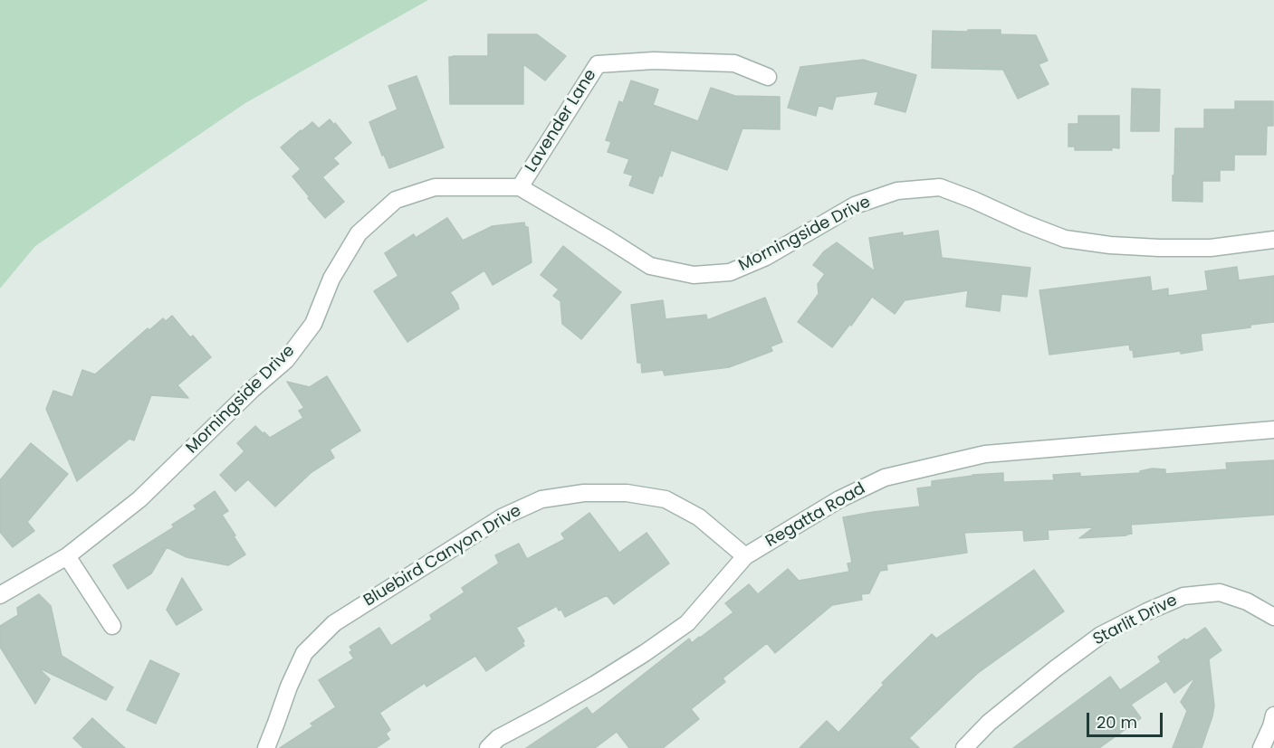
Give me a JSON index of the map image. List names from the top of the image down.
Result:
{
  "streets": {
    "street": [
      "Lavender Lane",
      "Morningside Drive",
      "Regatta Road",
      "Bluebird Canyon Drive",
      "Starlit Drive"
    ]
  },
  "crossings": [
    ["Lavender Lane", "Morningside Drive"],
    ["Regatta Road", "Bluebird Canyon Drive"]
  ],
  "scale_bar": "20 m"
}
